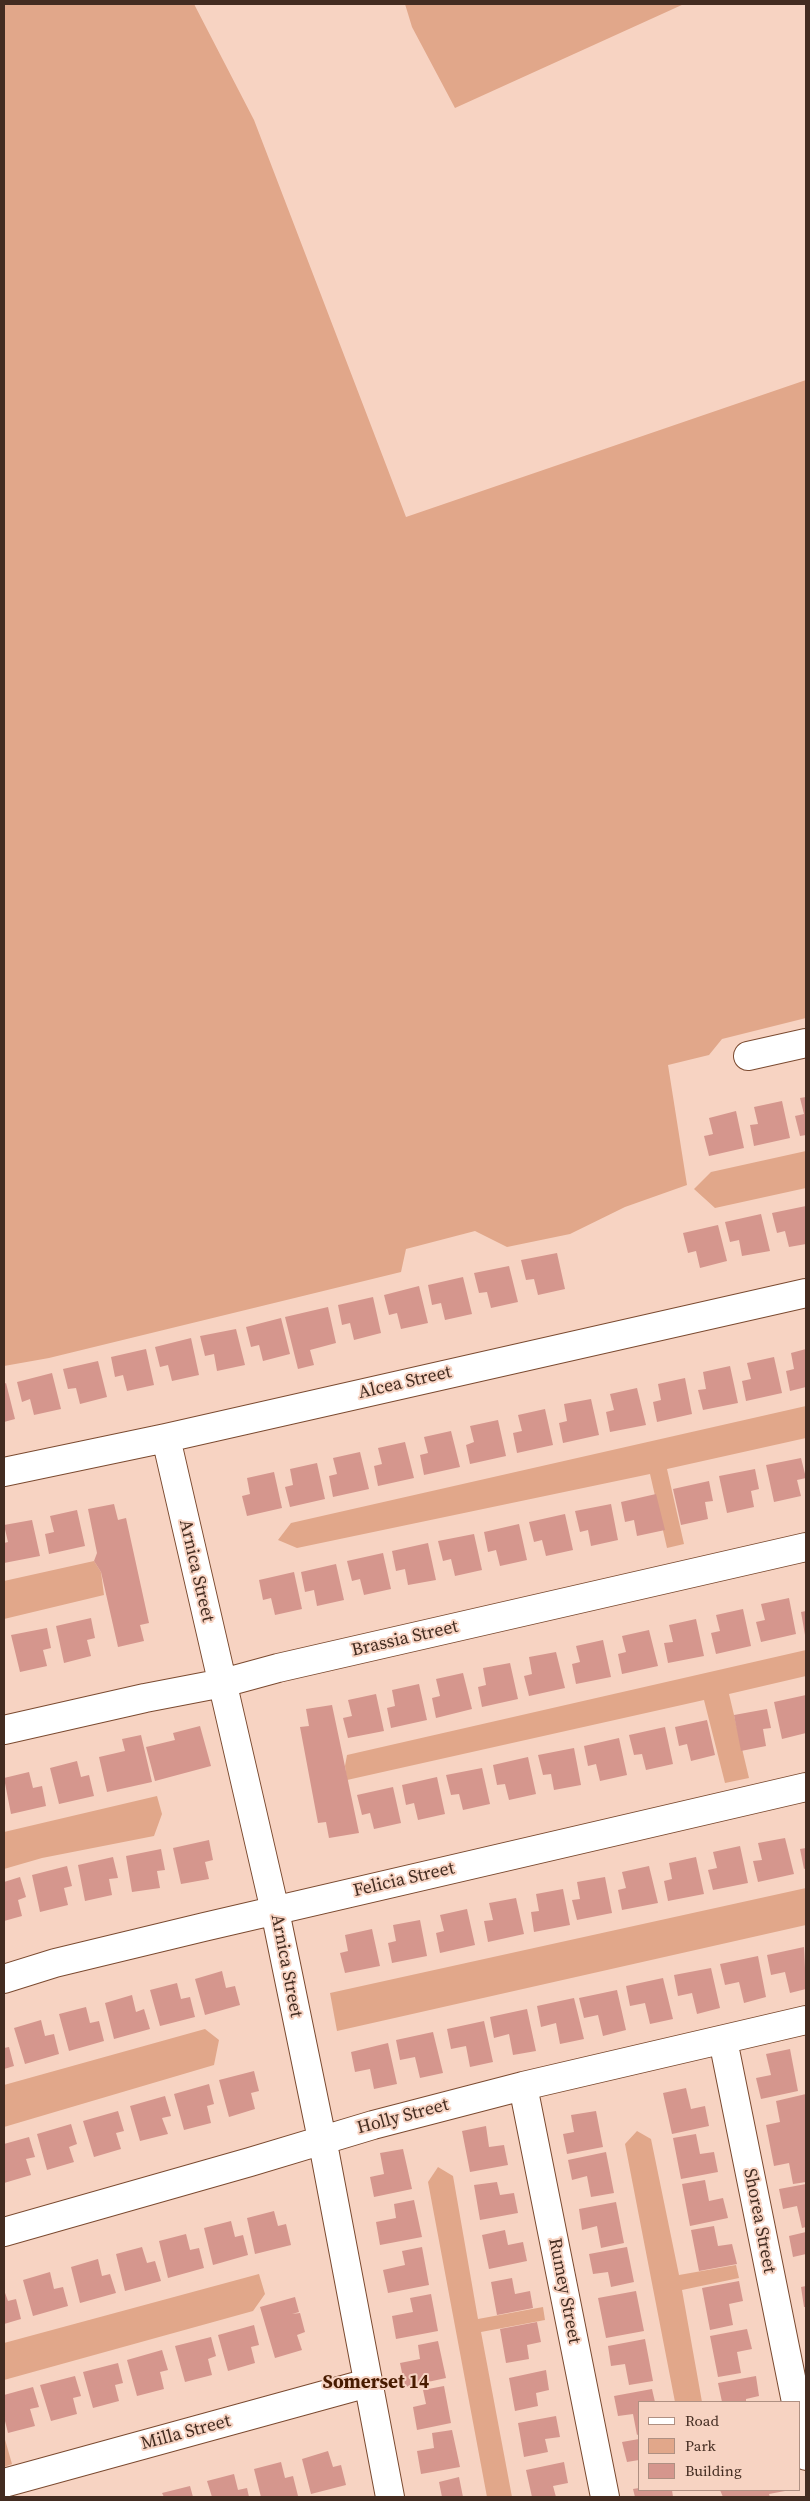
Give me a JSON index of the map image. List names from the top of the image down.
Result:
{
  "streets": {
    "street": [
      "Alcea Street",
      "Arnica Street",
      "Brassia Street",
      "Felicia Street",
      "Holly Street",
      "Shorea Street",
      "Rumey Street",
      "Milla Street"
    ]
  },
  "crossings": [
    ["Alcea Street", "Arnica Street"],
    ["Arnica Street", "Brassia Street"],
    ["Arnica Street", "Felicia Street"],
    ["Arnica Street", "Holly Street"],
    ["Arnica Street", "Milla Street"],
    ["Holly Street", "Shorea Street"],
    ["Holly Street", "Rumey Street"]
  ],
  "districts": ["Somerset 14"],
  "legend": ["Road", "Park", "Building"]
}
